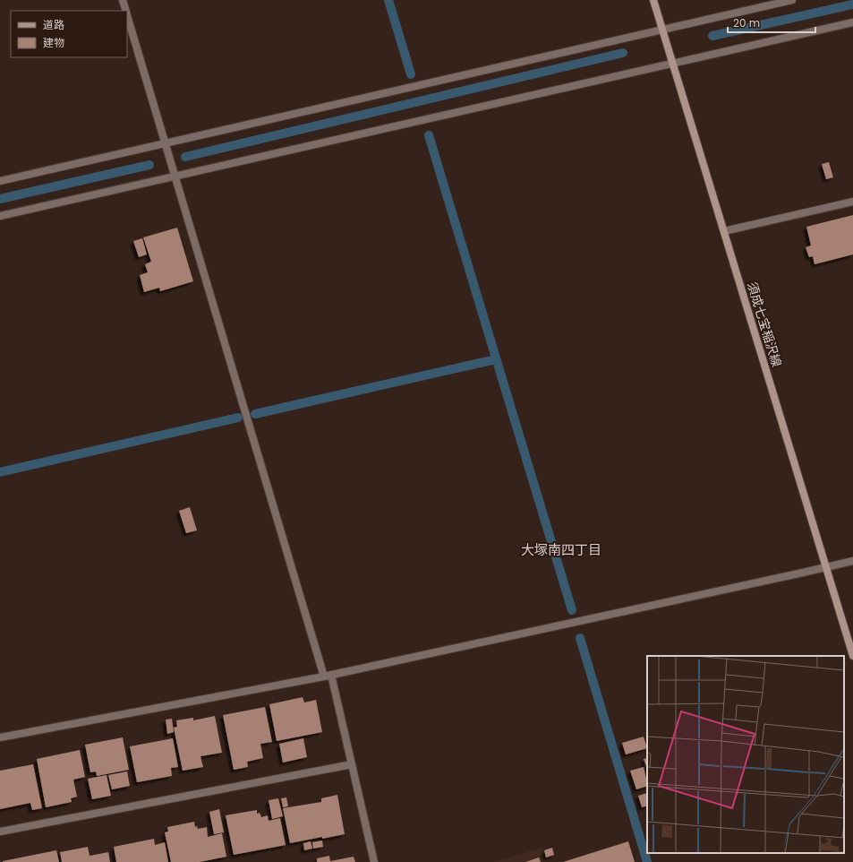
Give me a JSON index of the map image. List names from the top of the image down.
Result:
{
  "streets": {
    "main road": ["須成七宝稲沢線"]
  },
  "districts": ["大塚南四丁目"],
  "legend": ["道路", "建物"],
  "scale_bar": "20 m"
}
